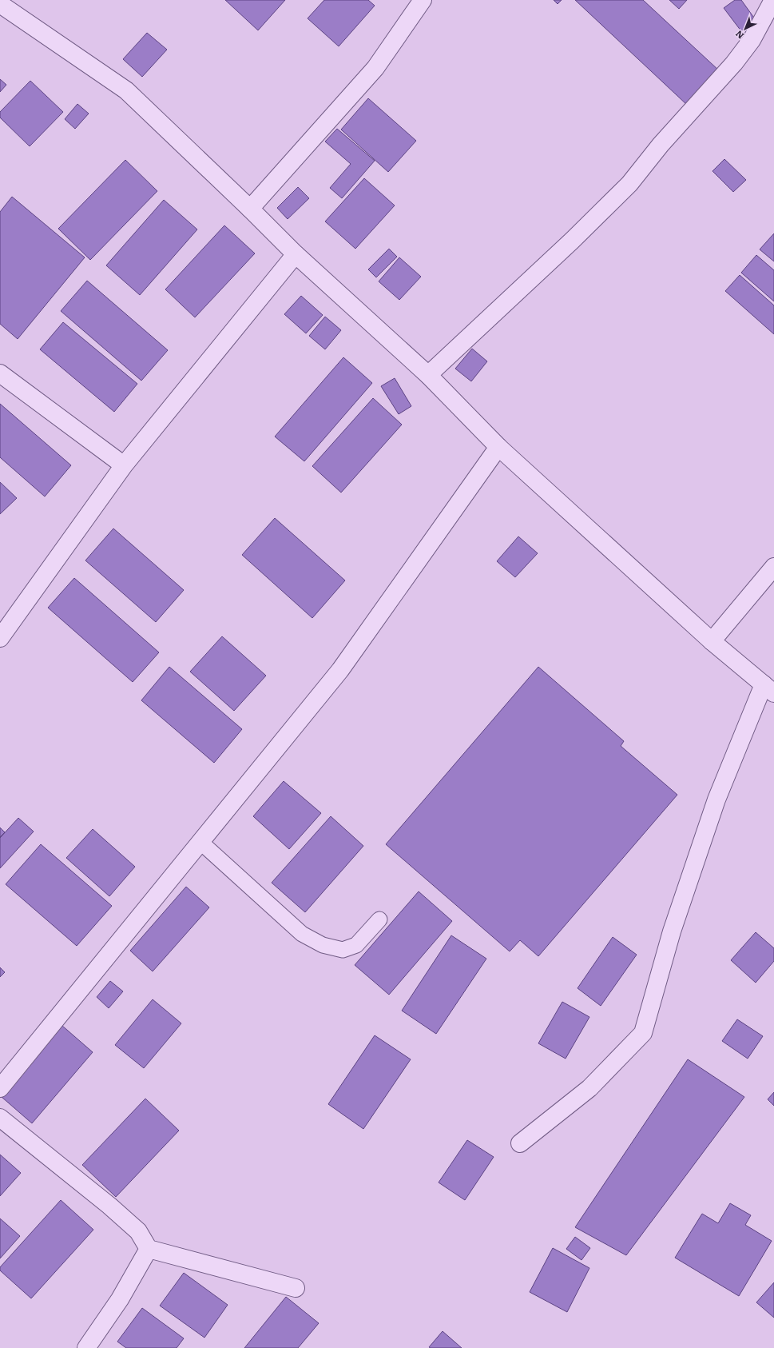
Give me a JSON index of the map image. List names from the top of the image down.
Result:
{
  "north": "bottom left"
}
